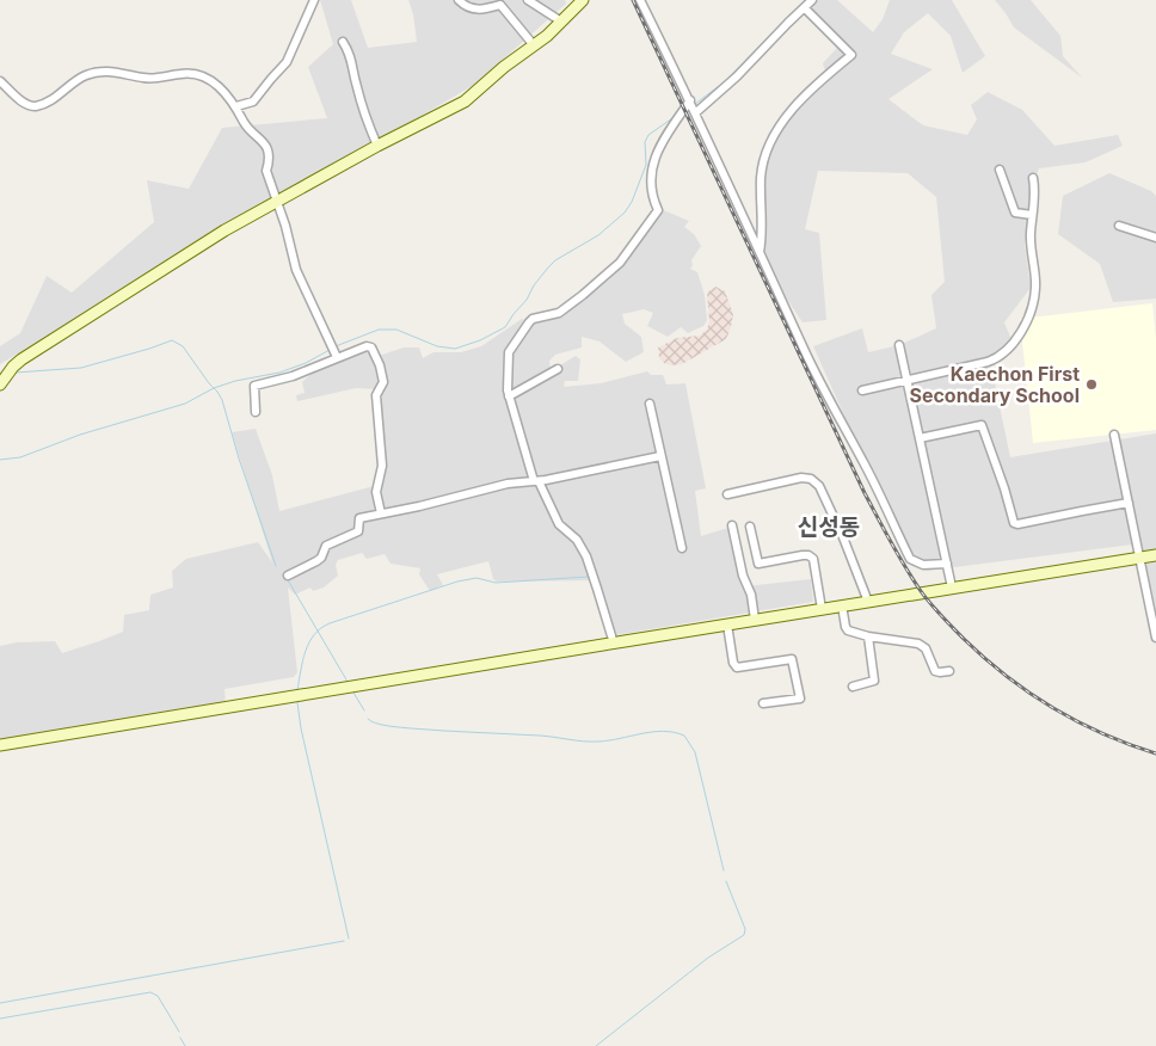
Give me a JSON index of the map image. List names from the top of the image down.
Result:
{
  "districts": ["신성동"],
  "places": ["Kaechon First Secondary School"]
}
